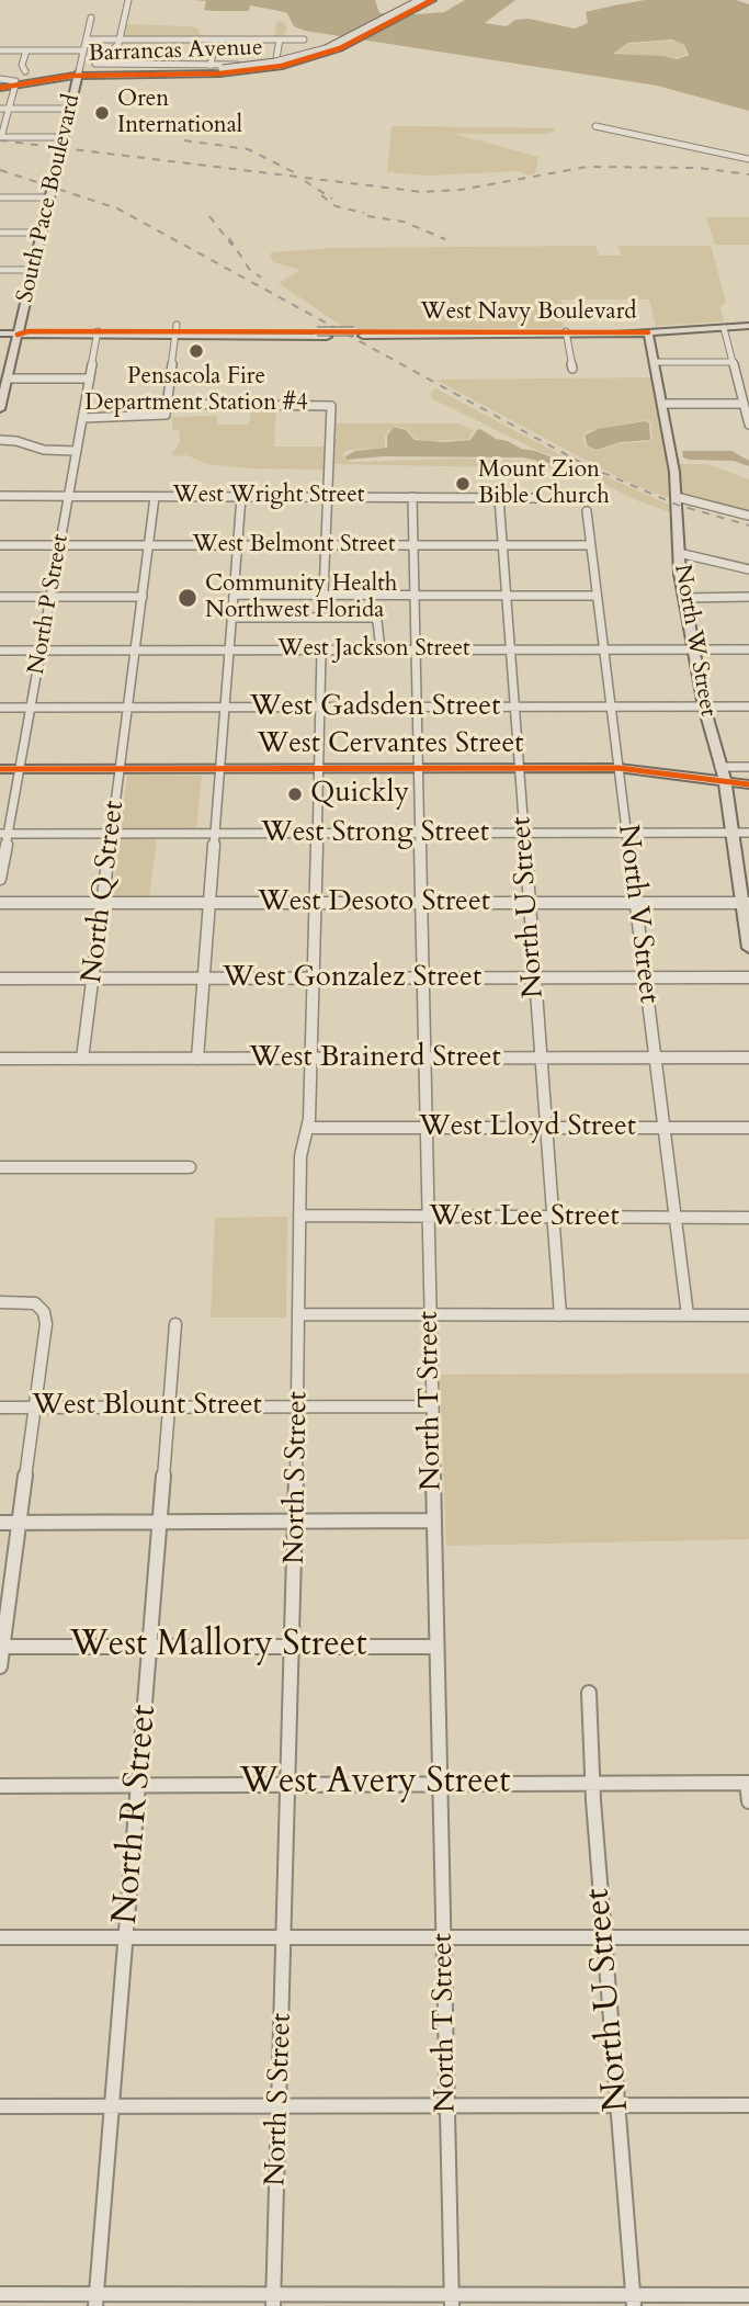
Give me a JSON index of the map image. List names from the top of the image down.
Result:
{
  "streets": {
    "main road": [
      "Barrancas Avenue",
      "South Pace Boulevard",
      "West Navy Boulevard",
      "North W Street",
      "West Cervantes Street"
    ],
    "street": [
      "West Wright Street",
      "West Belmont Street",
      "North P Street",
      "West Jackson Street",
      "West Gadsden Street",
      "West Strong Street",
      "North Q Street",
      "West Desoto Street",
      "North U Street",
      "North V Street",
      "West Gonzalez Street",
      "West Brainerd Street",
      "West Lloyd Street",
      "West Lee Street",
      "North T Street",
      "West Blount Street",
      "North S Street",
      "West Mallory Street",
      "West Avery Street",
      "North R Street"
    ]
  },
  "crossings": [
    ["Barrancas Avenue", "South Pace Boulevard"],
    ["South Pace Boulevard", "West Navy Boulevard"],
    ["West Navy Boulevard", "North P Street"],
    ["West Navy Boulevard", "North W Street"],
    ["West Wright Street", "North P Street"],
    ["West Wright Street", "North Q Street"],
    ["West Wright Street", "North U Street"],
    ["West Wright Street", "North T Street"],
    ["West Belmont Street", "North P Street"],
    ["West Belmont Street", "North Q Street"],
    ["West Belmont Street", "North U Street"],
    ["West Belmont Street", "North V Street"],
    ["West Belmont Street", "North T Street"],
    ["North P Street", "West Jackson Street"],
    ["North P Street", "West Gadsden Street"],
    ["North P Street", "West Cervantes Street"],
    ["North P Street", "West Strong Street"],
    ["North W Street", "West Jackson Street"],
    ["North W Street", "West Gadsden Street"],
    ["North W Street", "West Cervantes Street"],
    ["North W Street", "West Strong Street"],
    ["North W Street", "West Desoto Street"],
    ["West Jackson Street", "North Q Street"],
    ["West Jackson Street", "North U Street"],
    ["West Jackson Street", "North V Street"],
    ["West Jackson Street", "North T Street"],
    ["West Jackson Street", "North S Street"],
    ["West Gadsden Street", "North Q Street"],
    ["West Gadsden Street", "North U Street"],
    ["West Gadsden Street", "North V Street"],
    ["West Gadsden Street", "North T Street"],
    ["West Gadsden Street", "North S Street"],
    ["West Cervantes Street", "North Q Street"],
    ["West Cervantes Street", "North U Street"],
    ["West Cervantes Street", "North V Street"],
    ["West Cervantes Street", "North T Street"],
    ["West Cervantes Street", "North S Street"],
    ["West Strong Street", "North Q Street"],
    ["West Strong Street", "North U Street"],
    ["West Strong Street", "North V Street"],
    ["West Strong Street", "North T Street"],
    ["West Strong Street", "North S Street"],
    ["North Q Street", "West Desoto Street"],
    ["North Q Street", "West Gonzalez Street"],
    ["North Q Street", "West Brainerd Street"],
    ["West Desoto Street", "North U Street"],
    ["West Desoto Street", "North V Street"],
    ["West Desoto Street", "North T Street"],
    ["West Desoto Street", "North S Street"],
    ["North U Street", "West Gonzalez Street"],
    ["North U Street", "West Brainerd Street"],
    ["North U Street", "West Lloyd Street"],
    ["North U Street", "West Lee Street"],
    ["North U Street", "West Avery Street"],
    ["North V Street", "West Gonzalez Street"],
    ["North V Street", "West Brainerd Street"],
    ["North V Street", "West Lloyd Street"],
    ["North V Street", "West Lee Street"],
    ["West Gonzalez Street", "North T Street"],
    ["West Gonzalez Street", "North S Street"],
    ["West Brainerd Street", "North T Street"],
    ["West Brainerd Street", "North S Street"],
    ["West Lloyd Street", "North T Street"],
    ["West Lloyd Street", "North S Street"],
    ["West Lee Street", "North T Street"],
    ["West Lee Street", "North S Street"],
    ["North T Street", "West Blount Street"],
    ["North T Street", "West Mallory Street"],
    ["North T Street", "West Avery Street"],
    ["West Blount Street", "North S Street"],
    ["West Blount Street", "North R Street"],
    ["North S Street", "West Mallory Street"],
    ["North S Street", "West Avery Street"],
    ["West Mallory Street", "North R Street"],
    ["West Avery Street", "North R Street"]
  ],
  "places": [
    "Oren International",
    "Pensacola Fire Department Station #4",
    "Mount Zion Bible Church",
    "Community Health Northwest Florida",
    "Quickly"
  ]
}
